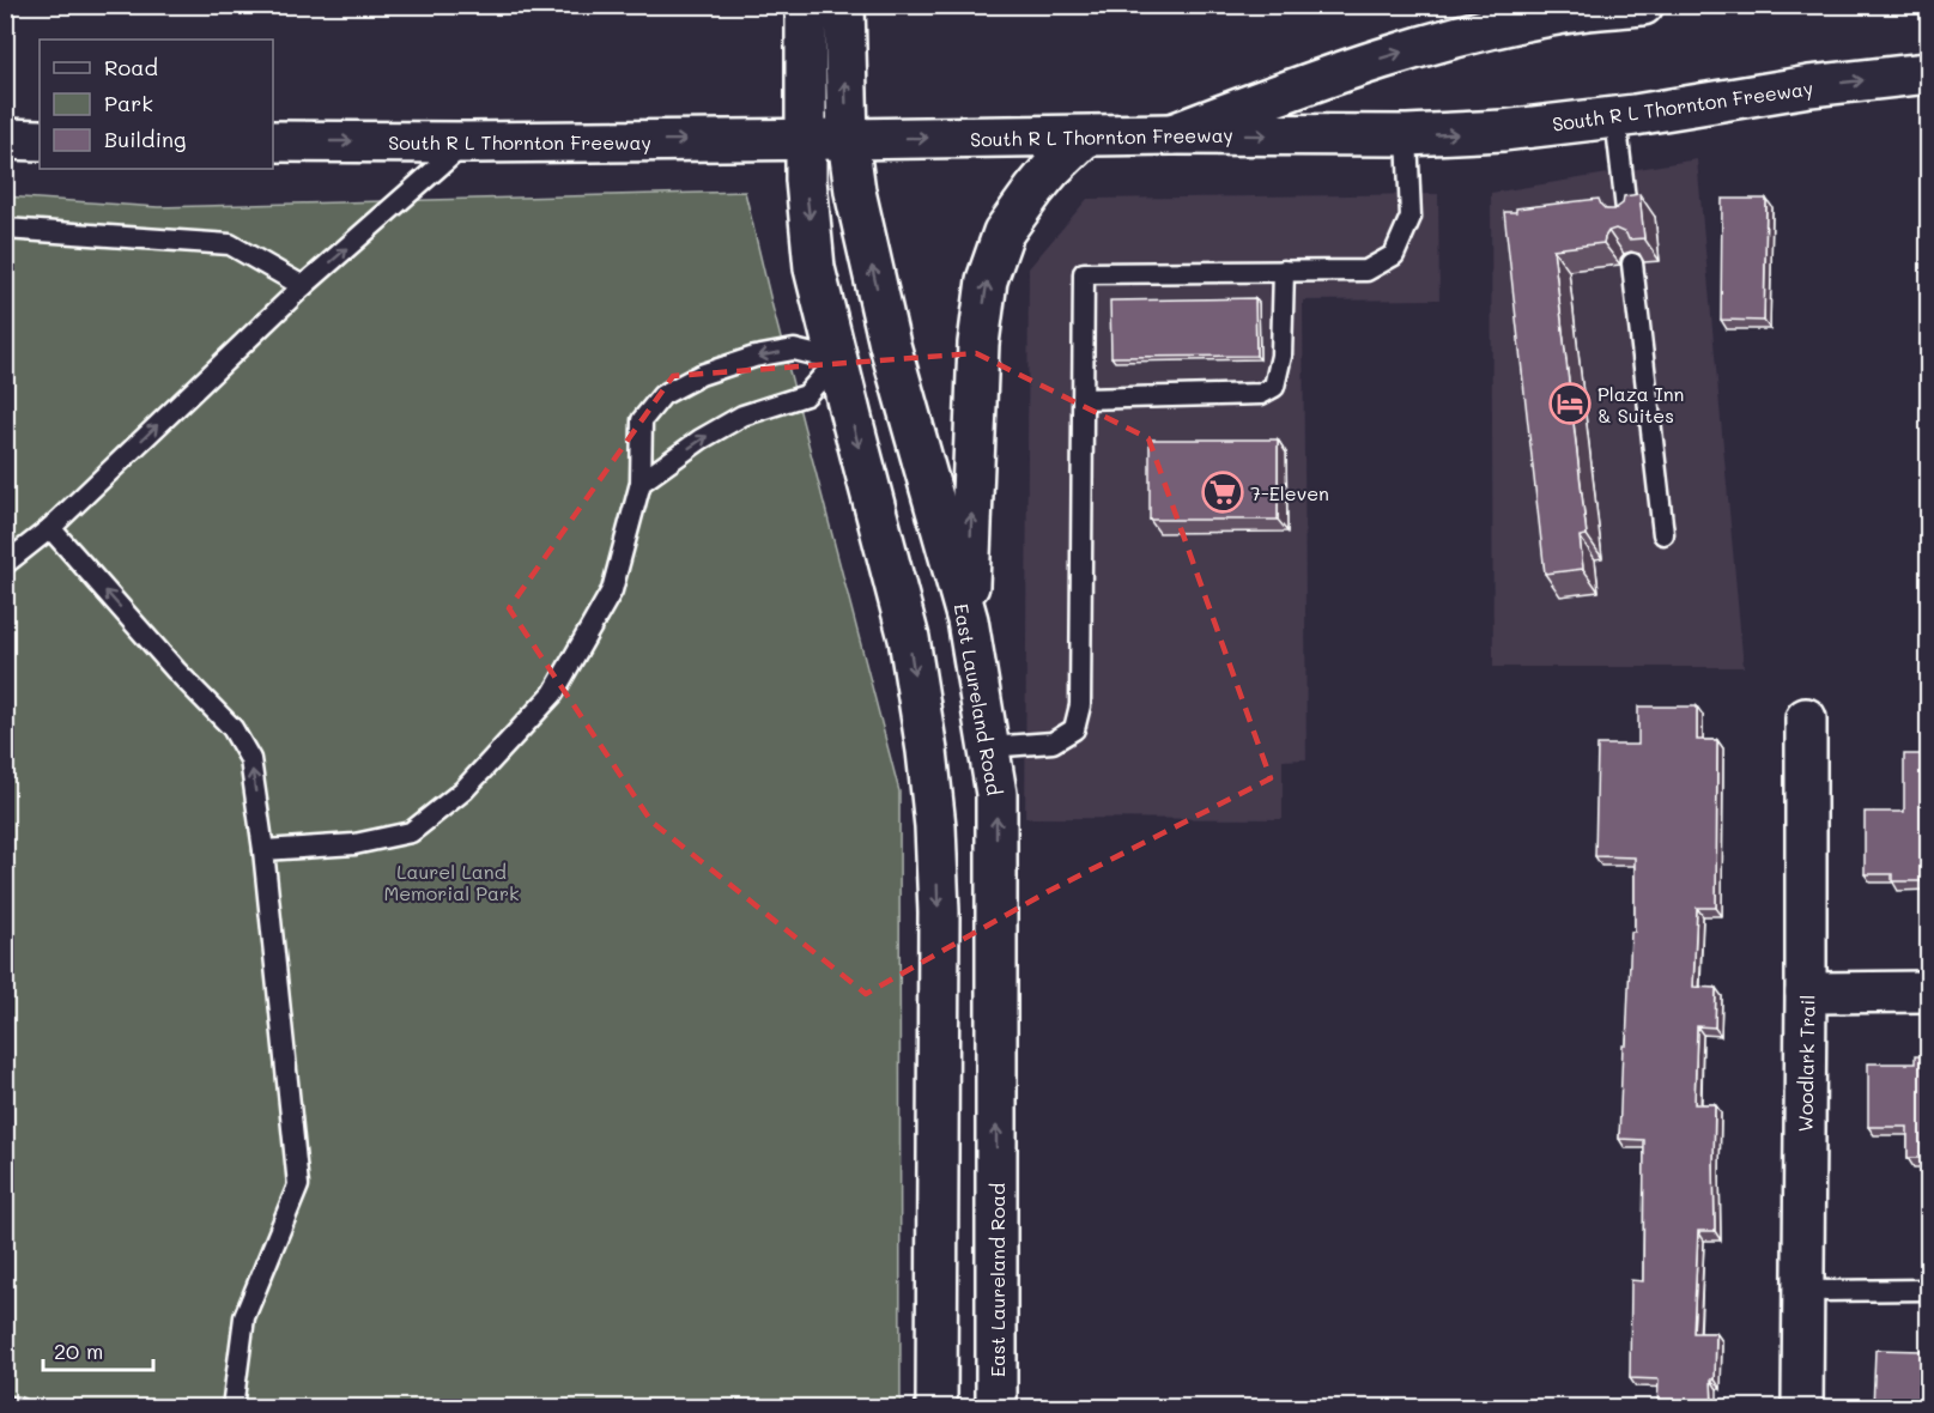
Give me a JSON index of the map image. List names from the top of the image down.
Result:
{
  "streets": {
    "main road": ["South R L Thornton Freeway", "East Laureland Road", "Woodlark Trail"]
  },
  "crossings": [
    ["South R L Thornton Freeway", "East Laureland Road"]
  ],
  "parks": ["Laurel Land Memorial Park"],
  "places": {
    "hotel": ["Plaza Inn & Suites"],
    "supermarket": ["7-Eleven"]
  },
  "legend": ["Road", "Park", "Building"],
  "scale_bar": "20 m"
}
